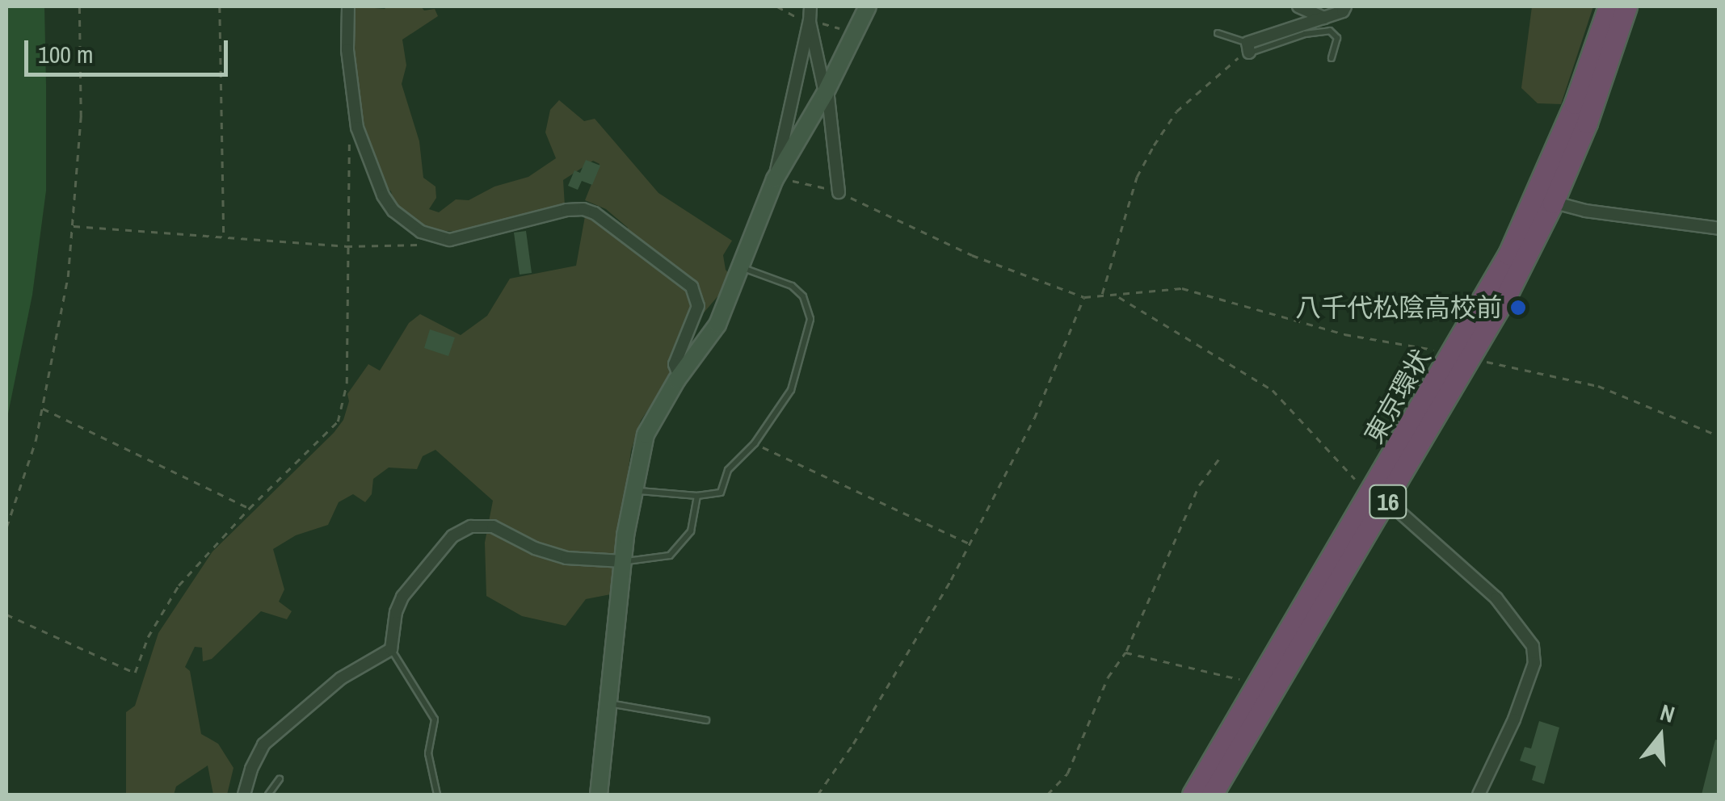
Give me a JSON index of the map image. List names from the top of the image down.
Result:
{
  "streets": {
    "highway": ["東京環状", "16"]
  },
  "places": ["八千代松陰高校前"],
  "scale_bar": "100 m",
  "north": "top"
}
